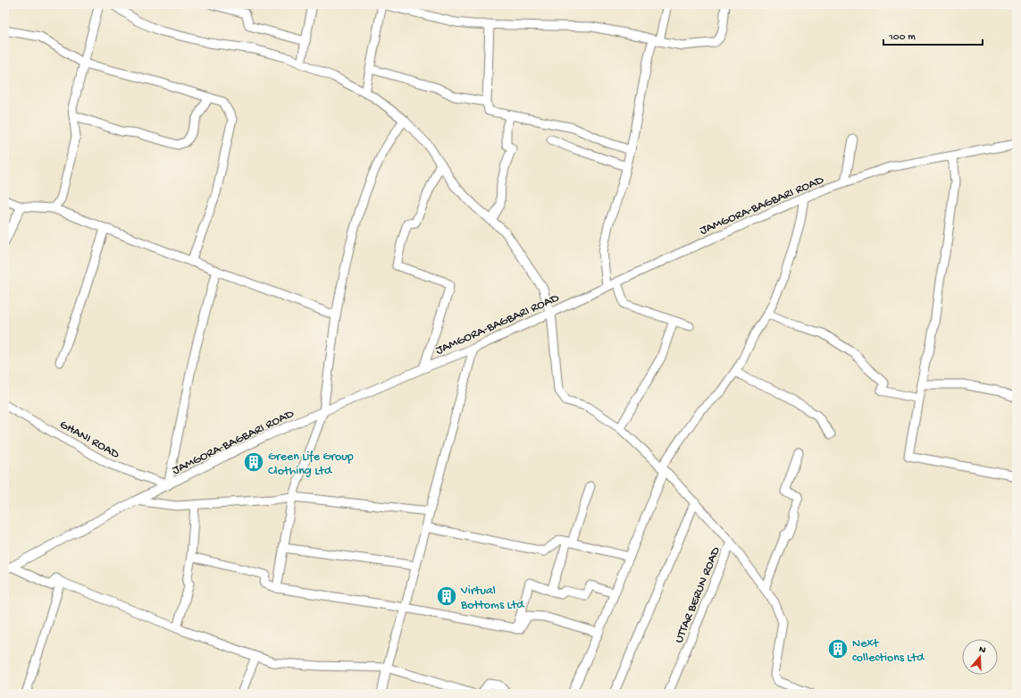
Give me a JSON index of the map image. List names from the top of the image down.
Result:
{
  "streets": {
    "street": ["JAMGORA-BAGBARI ROAD", "GHANI ROAD", "UTTAR BERUN ROAD"]
  },
  "crossings": [
    ["JAMGORA-BAGBARI ROAD", "GHANI ROAD"]
  ],
  "places": {
    "building": ["Green Life Group Clothing Ltd", "Virtual Bottoms Ltd", "Next collections Ltd"]
  },
  "scale_bar": "100 m",
  "north": "top"
}
